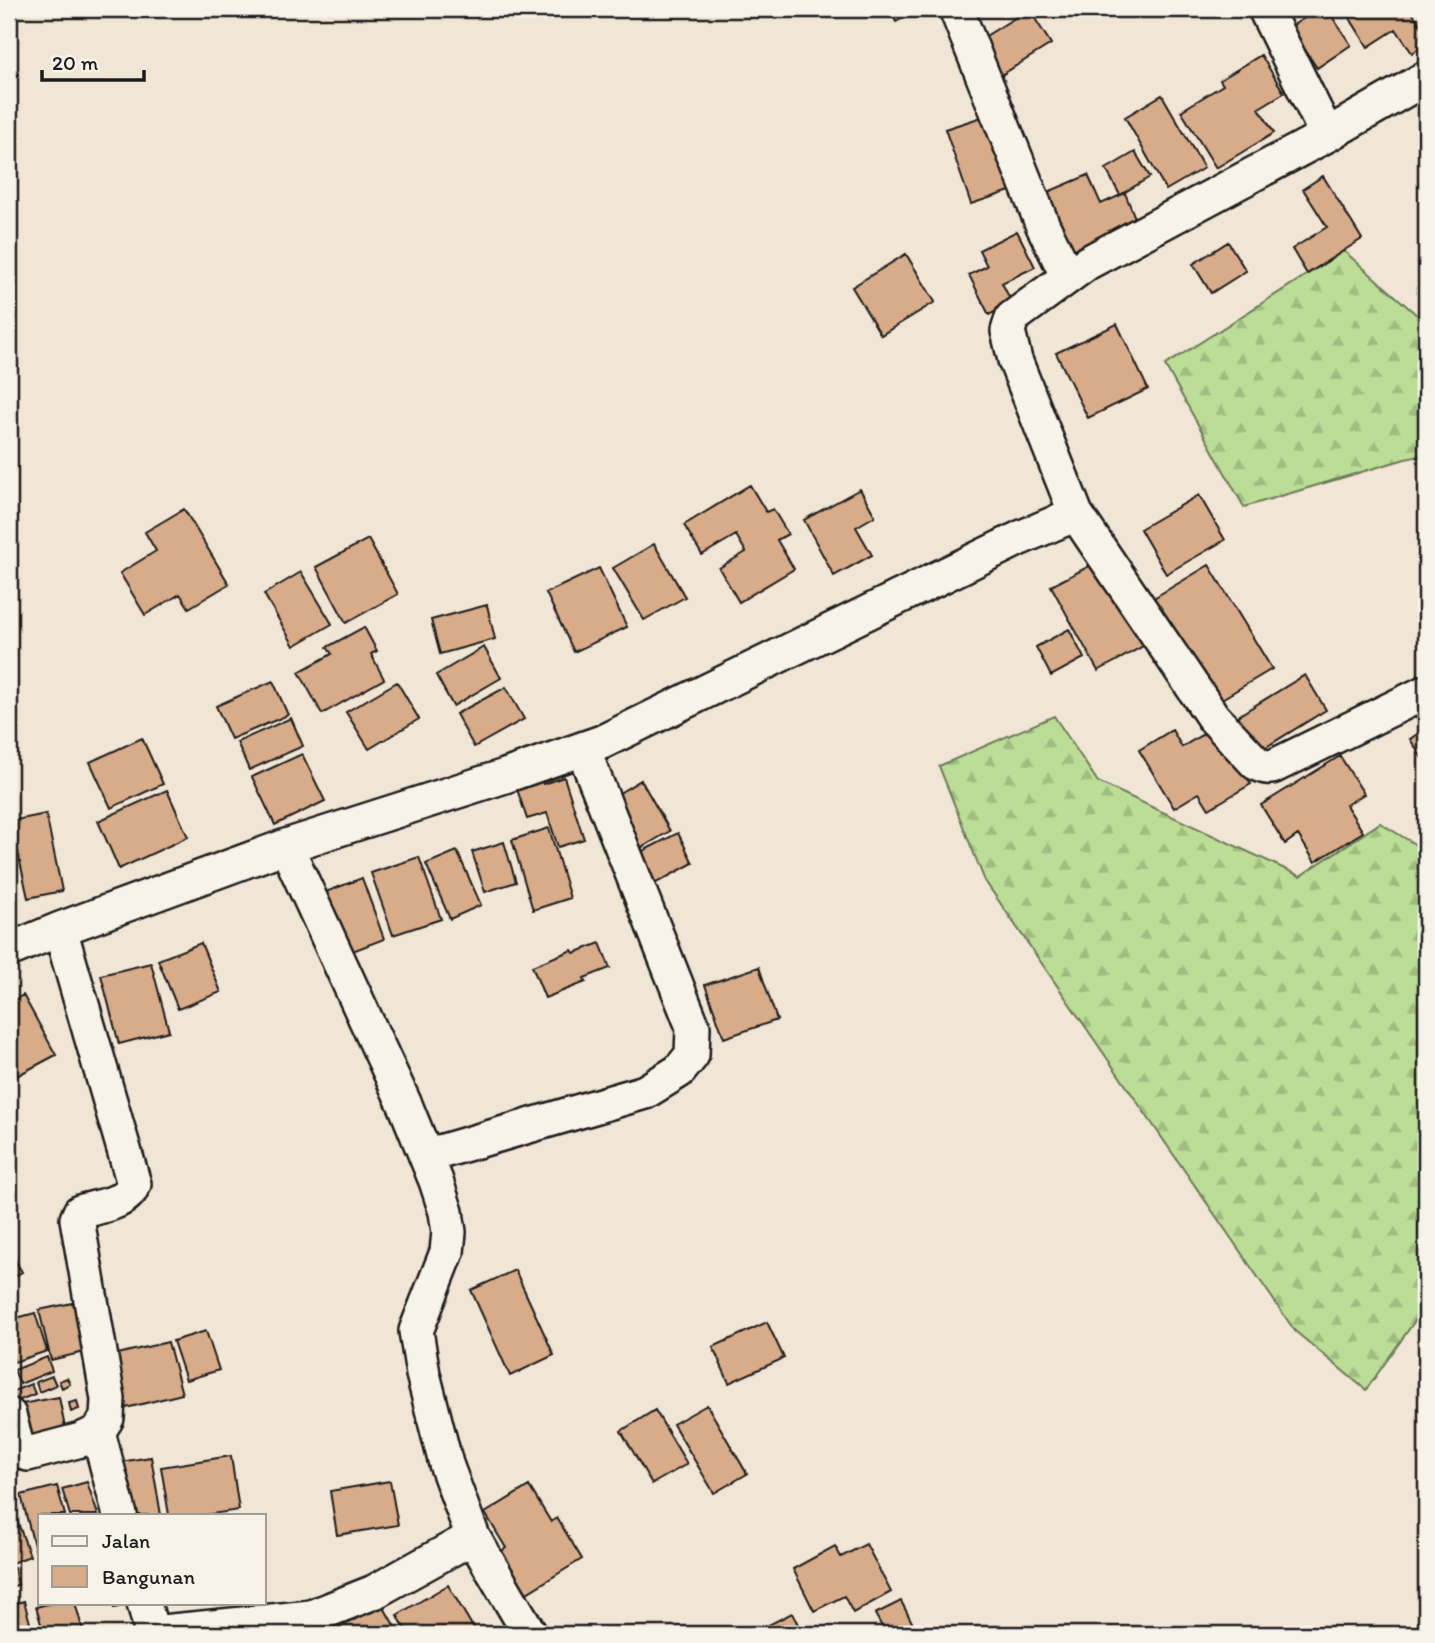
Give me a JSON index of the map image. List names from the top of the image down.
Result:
{
  "legend": ["Jalan", "Bangunan"],
  "scale_bar": "20 m"
}
